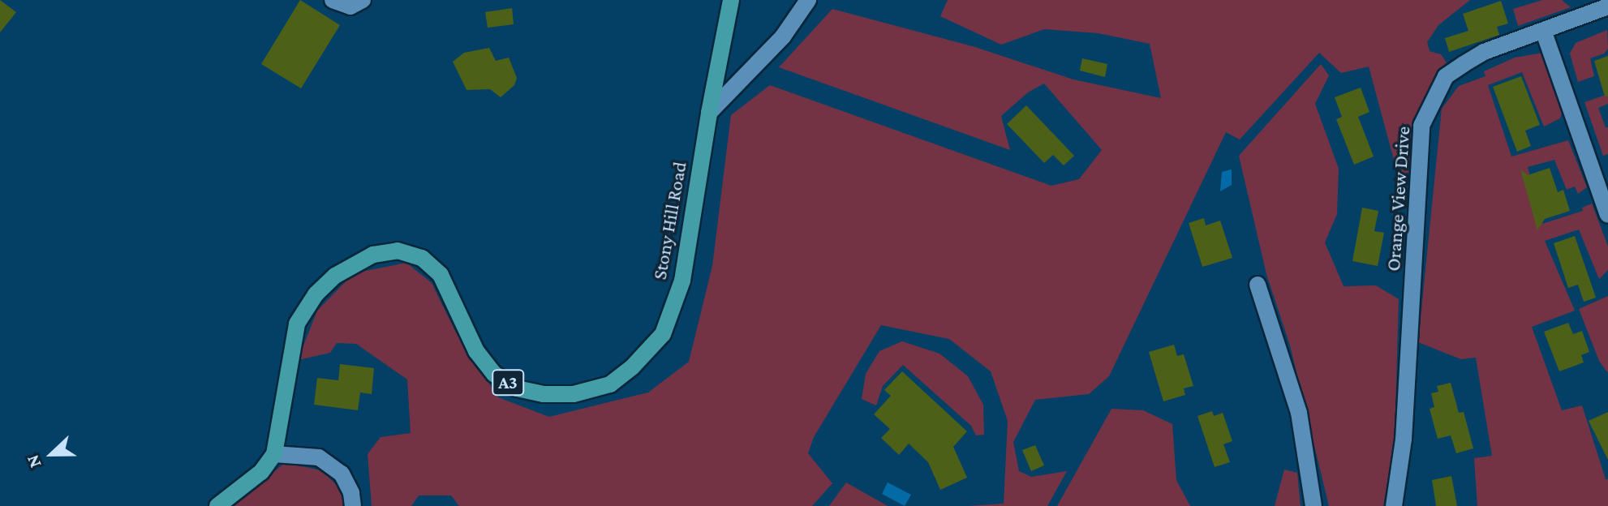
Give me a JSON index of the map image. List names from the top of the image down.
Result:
{
  "streets": {
    "main road": ["Stony Hill Road", "A3"],
    "street": ["Orange View Drive"]
  },
  "north": "left"
}
